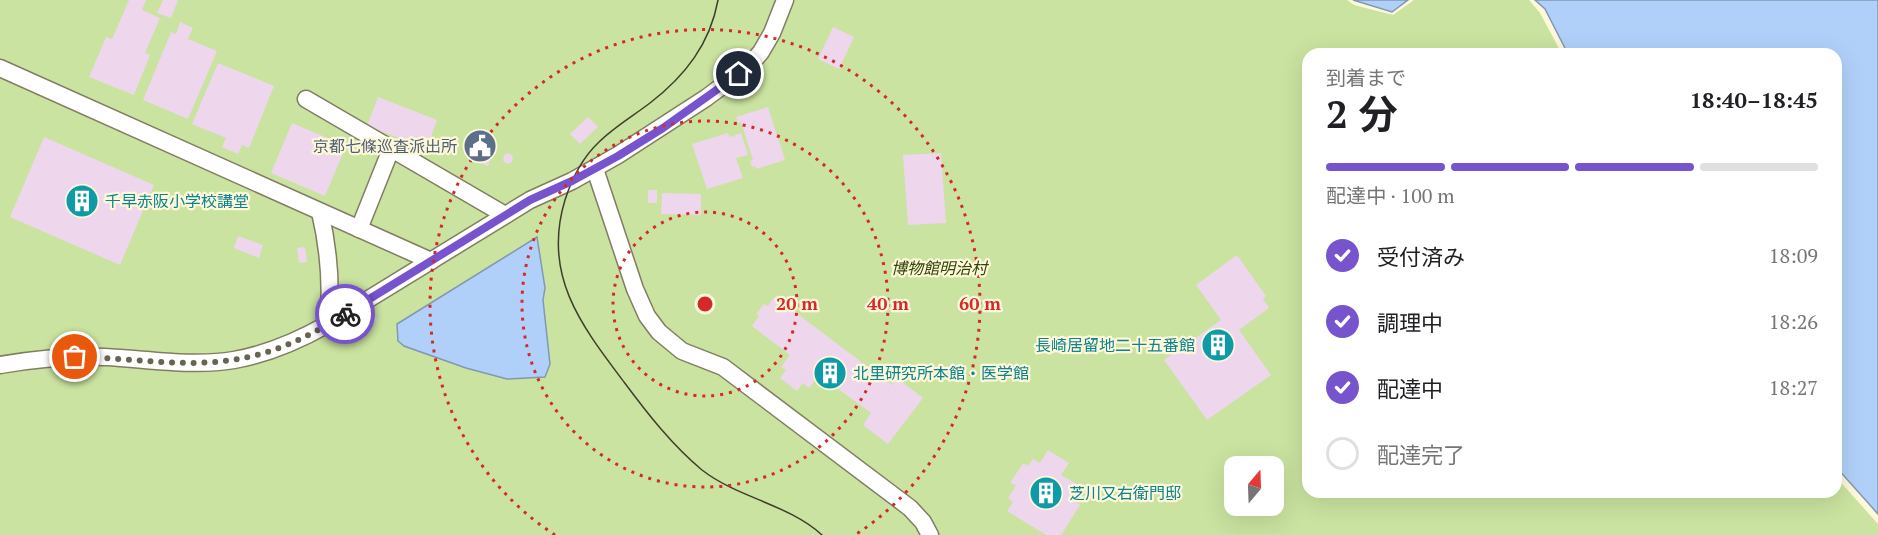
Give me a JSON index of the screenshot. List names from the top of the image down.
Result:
{
  "parks": ["博物館明治村"],
  "places": {
    "public building": ["京都七條巡査派出所"],
    "building": [
      "千早赤阪小学校講堂",
      "長崎居留地二十五番館",
      "北里研究所本館・医学館",
      "芝川又右衛門邸"
    ]
  },
  "north": "top",
  "page": {
    "heading": ["2 分", "到着まで", "18:40–18:45"],
    "bar": "配達中 · 100 m",
    "list": [
      ["受付済み", "18:09"],
      ["調理中", "18:26"],
      ["配達中", "18:27"],
      "配達完了"
    ]
  },
  "rings": ["20 m", "40 m", "60 m"]
}
